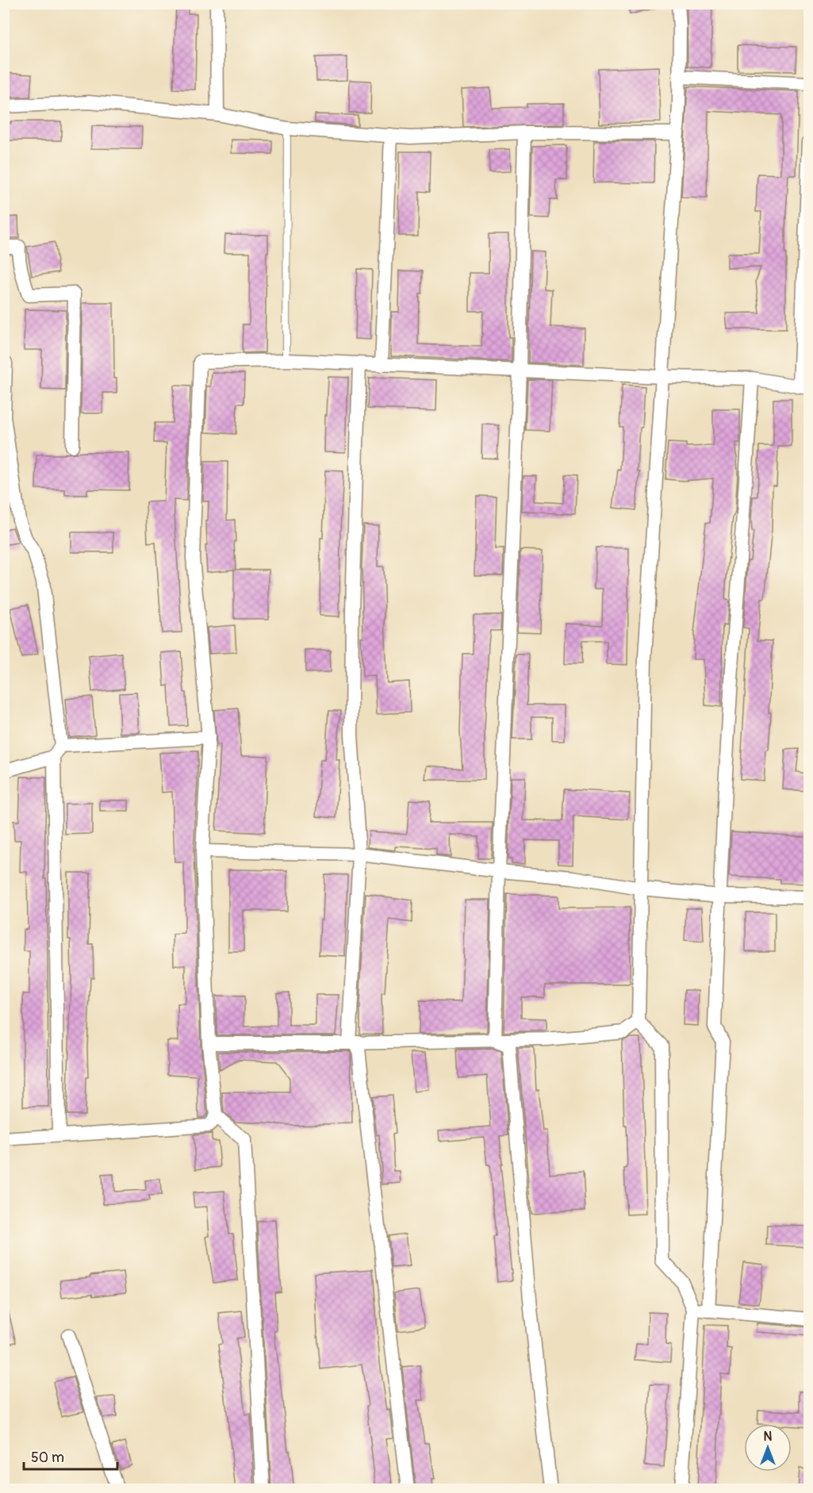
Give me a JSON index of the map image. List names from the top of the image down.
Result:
{
  "scale_bar": "50 m",
  "north": "top"
}
